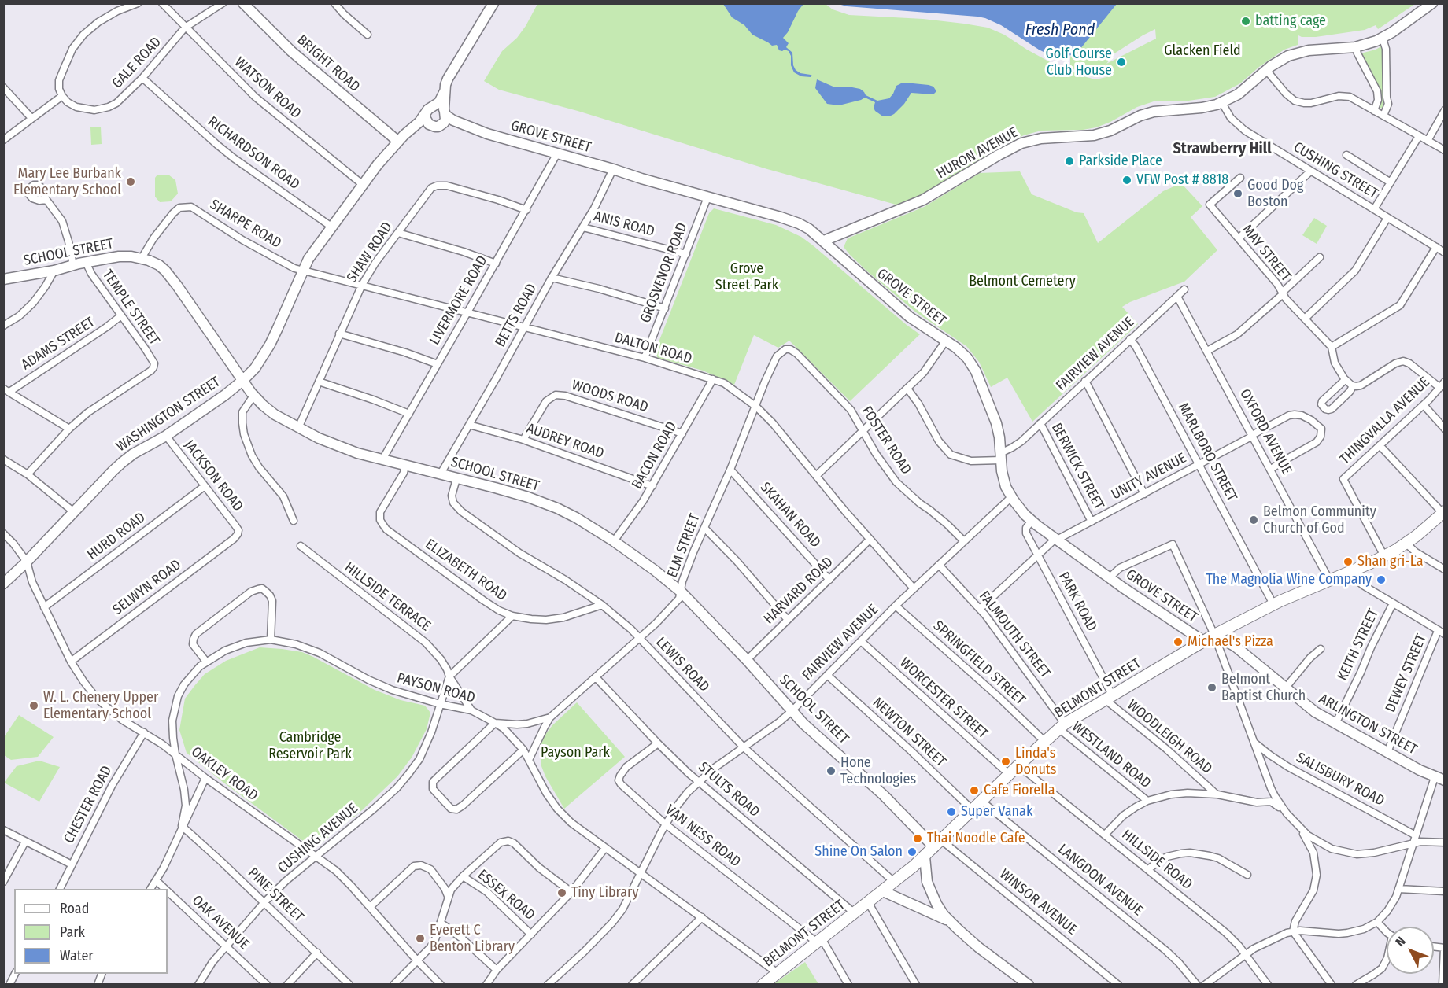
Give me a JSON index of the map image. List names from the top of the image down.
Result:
{
  "streets": {
    "main road": ["BELMONT STREET"],
    "street": [
      "GALE ROAD",
      "BRIGHT ROAD",
      "WATSON ROAD",
      "GROVE STREET",
      "RICHARDSON ROAD",
      "HURON AVENUE",
      "CUSHING STREET",
      "SHARPE ROAD",
      "ANIS ROAD",
      "SCHOOL STREET",
      "SHAW ROAD",
      "MAY STREET",
      "GROSVENOR ROAD",
      "LIVERMORE ROAD",
      "TEMPLE STREET",
      "BETTS ROAD",
      "ADAMS STREET",
      "DALTON ROAD",
      "FAIRVIEW AVENUE",
      "WOODS ROAD",
      "WASHINGTON STREET",
      "THINGVALLA AVENUE",
      "OXFORD AVENUE",
      "FOSTER ROAD",
      "AUDREY ROAD",
      "MARLBORO STREET",
      "BACON ROAD",
      "BERWICK STREET",
      "JACKSON ROAD",
      "UNITY AVENUE",
      "SKAHAN ROAD",
      "HURD ROAD",
      "ELM STREET",
      "ELIZABETH ROAD",
      "SELWYN ROAD",
      "HARVARD ROAD",
      "HILLSIDE TERRACE",
      "PARK ROAD",
      "FALMOUTH STREET",
      "KEITH STREET",
      "SPRINGFIELD STREET",
      "LEWIS ROAD",
      "DEWEY STREET",
      "PAYSON ROAD",
      "WORCESTER STREET",
      "ARLINGTON STREET",
      "NEWTON STREET",
      "WOODLEIGH ROAD",
      "WESTLAND ROAD",
      "OAKLEY ROAD",
      "SALISBURY ROAD",
      "STULTS ROAD",
      "CHESTER ROAD",
      "VAN NESS ROAD",
      "CUSHING AVENUE",
      "HILLSIDE ROAD",
      "LANGDON AVENUE",
      "PINE STREET",
      "ESSEX ROAD",
      "WINSOR AVENUE",
      "OAK AVENUE"
    ]
  },
  "crossings": [
    ["GALE ROAD", "WATSON ROAD"],
    ["GALE ROAD", "RICHARDSON ROAD"],
    ["BRIGHT ROAD", "WASHINGTON STREET"],
    ["WATSON ROAD", "WASHINGTON STREET"],
    ["GROVE STREET", "HURON AVENUE"],
    ["GROVE STREET", "GROSVENOR ROAD"],
    ["GROVE STREET", "LIVERMORE ROAD"],
    ["GROVE STREET", "BETTS ROAD"],
    ["GROVE STREET", "FAIRVIEW AVENUE"],
    ["GROVE STREET", "WASHINGTON STREET"],
    ["GROVE STREET", "UNITY AVENUE"],
    ["GROVE STREET", "PARK ROAD"],
    ["GROVE STREET", "BELMONT STREET"],
    ["RICHARDSON ROAD", "WASHINGTON STREET"],
    ["HURON AVENUE", "CUSHING STREET"],
    ["SHARPE ROAD", "SCHOOL STREET"],
    ["SHARPE ROAD", "DALTON ROAD"],
    ["SHARPE ROAD", "WASHINGTON STREET"],
    ["ANIS ROAD", "GROSVENOR ROAD"],
    ["ANIS ROAD", "BETTS ROAD"],
    ["SCHOOL STREET", "SHAW ROAD"],
    ["SCHOOL STREET", "LIVERMORE ROAD"],
    ["SCHOOL STREET", "TEMPLE STREET"],
    ["SCHOOL STREET", "BETTS ROAD"],
    ["SCHOOL STREET", "FAIRVIEW AVENUE"],
    ["SCHOOL STREET", "WASHINGTON STREET"],
    ["SCHOOL STREET", "BACON ROAD"],
    ["SCHOOL STREET", "ELM STREET"],
    ["SCHOOL STREET", "ELIZABETH ROAD"],
    ["SCHOOL STREET", "HARVARD ROAD"],
    ["SCHOOL STREET", "LEWIS ROAD"],
    ["SCHOOL STREET", "BELMONT STREET"],
    ["SCHOOL STREET", "WINSOR AVENUE"],
    ["SHAW ROAD", "LIVERMORE ROAD"],
    ["SHAW ROAD", "DALTON ROAD"],
    ["GROSVENOR ROAD", "DALTON ROAD"],
    ["LIVERMORE ROAD", "DALTON ROAD"],
    ["TEMPLE STREET", "ADAMS STREET"],
    ["BETTS ROAD", "DALTON ROAD"],
    ["BETTS ROAD", "AUDREY ROAD"],
    ["DALTON ROAD", "FAIRVIEW AVENUE"],
    ["DALTON ROAD", "WASHINGTON STREET"],
    ["DALTON ROAD", "BACON ROAD"],
    ["DALTON ROAD", "ELM STREET"],
    ["DALTON ROAD", "HARVARD ROAD"],
    ["FAIRVIEW AVENUE", "OXFORD AVENUE"],
    ["FAIRVIEW AVENUE", "FOSTER ROAD"],
    ["FAIRVIEW AVENUE", "MARLBORO STREET"],
    ["FAIRVIEW AVENUE", "BERWICK STREET"],
    ["FAIRVIEW AVENUE", "FALMOUTH STREET"],
    ["FAIRVIEW AVENUE", "SPRINGFIELD STREET"],
    ["FAIRVIEW AVENUE", "LEWIS ROAD"],
    ["FAIRVIEW AVENUE", "PAYSON ROAD"],
    ["FAIRVIEW AVENUE", "WORCESTER STREET"],
    ["FAIRVIEW AVENUE", "NEWTON STREET"],
    ["FAIRVIEW AVENUE", "STULTS ROAD"],
    ["FAIRVIEW AVENUE", "VAN NESS ROAD"],
    ["WOODS ROAD", "AUDREY ROAD"],
    ["WOODS ROAD", "BACON ROAD"],
    ["WASHINGTON STREET", "JACKSON ROAD"],
    ["WASHINGTON STREET", "OAKLEY ROAD"],
    ["THINGVALLA AVENUE", "BELMONT STREET"],
    ["OXFORD AVENUE", "UNITY AVENUE"],
    ["OXFORD AVENUE", "BELMONT STREET"],
    ["FOSTER ROAD", "ELM STREET"],
    ["AUDREY ROAD", "BACON ROAD"],
    ["MARLBORO STREET", "UNITY AVENUE"],
    ["MARLBORO STREET", "BELMONT STREET"],
    ["BERWICK STREET", "UNITY AVENUE"],
    ["JACKSON ROAD", "HURD ROAD"],
    ["JACKSON ROAD", "SELWYN ROAD"],
    ["UNITY AVENUE", "PARK ROAD"],
    ["UNITY AVENUE", "FALMOUTH STREET"],
    ["SKAHAN ROAD", "ELM STREET"],
    ["SKAHAN ROAD", "HARVARD ROAD"],
    ["HURD ROAD", "OAKLEY ROAD"],
    ["ELM STREET", "LEWIS ROAD"],
    ["ELM STREET", "PAYSON ROAD"],
    ["ELM STREET", "STULTS ROAD"],
    ["ELIZABETH ROAD", "LEWIS ROAD"],
    ["SELWYN ROAD", "OAKLEY ROAD"],
    ["HILLSIDE TERRACE", "PAYSON ROAD"],
    ["PARK ROAD", "BELMONT STREET"],
    ["PARK ROAD", "WOODLEIGH ROAD"],
    ["FALMOUTH STREET", "BELMONT STREET"],
    ["FALMOUTH STREET", "WESTLAND ROAD"],
    ["KEITH STREET", "ARLINGTON STREET"],
    ["SPRINGFIELD STREET", "BELMONT STREET"],
    ["LEWIS ROAD", "BELMONT STREET"],
    ["DEWEY STREET", "ARLINGTON STREET"],
    ["PAYSON ROAD", "BELMONT STREET"],
    ["PAYSON ROAD", "OAKLEY ROAD"],
    ["PAYSON ROAD", "CUSHING AVENUE"],
    ["PAYSON ROAD", "PINE STREET"],
    ["PAYSON ROAD", "OAK AVENUE"],
    ["BELMONT STREET", "WORCESTER STREET"],
    ["BELMONT STREET", "ARLINGTON STREET"],
    ["BELMONT STREET", "NEWTON STREET"],
    ["BELMONT STREET", "WOODLEIGH ROAD"],
    ["BELMONT STREET", "WESTLAND ROAD"],
    ["BELMONT STREET", "STULTS ROAD"],
    ["BELMONT STREET", "VAN NESS ROAD"],
    ["BELMONT STREET", "HILLSIDE ROAD"],
    ["BELMONT STREET", "LANGDON AVENUE"],
    ["BELMONT STREET", "WINSOR AVENUE"],
    ["OAKLEY ROAD", "CHESTER ROAD"],
    ["OAKLEY ROAD", "CUSHING AVENUE"],
    ["STULTS ROAD", "VAN NESS ROAD"],
    ["CUSHING AVENUE", "PINE STREET"],
    ["CUSHING AVENUE", "OAK AVENUE"]
  ],
  "districts": ["Strawberry Hill"],
  "water": ["Fresh Pond"],
  "parks": [
    "Glacken Field",
    "Grove Street Park",
    "Belmont Cemetery",
    "Cambridge Reservoir Park",
    "Payson Park"
  ],
  "places": [
    "batting cage",
    "Golf Course Club House",
    "Parkside Place",
    "VFW Post # 8818",
    "Mary Lee Burbank Elementary School",
    "Good Dog Boston",
    "Belmon Community Church of God",
    "Shan gri-La",
    "The Magnolia Wine Company",
    "Michael's Pizza",
    "Belmont Baptist Church",
    "W. L. Chenery Upper Elementary School",
    "Linda's Donuts",
    "Hone Technologies",
    "Cafe Fiorella",
    "Super Vanak",
    "Thai Noodle Cafe",
    "Shine On Salon",
    "Tiny Library",
    "Everett C Benton Library"
  ],
  "legend": ["Road", "Park", "Water"],
  "north": "top left"
}
